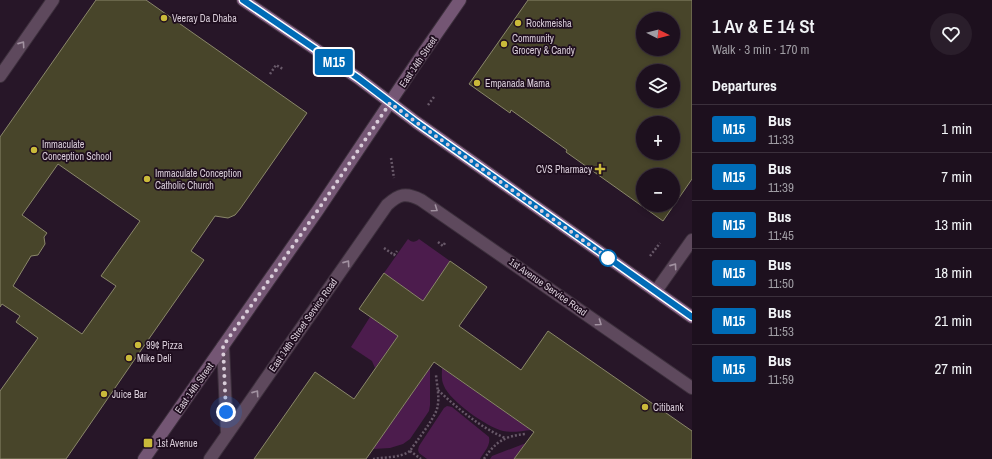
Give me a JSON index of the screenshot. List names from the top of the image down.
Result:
{
  "streets": {
    "main road": ["East 14th Street"],
    "street": ["1st Avenue Service Road", "East 14th Street Service Road"]
  },
  "crossings": [
    ["1st Avenue Service Road", "East 14th Street Service Road"]
  ],
  "one_way": ["1st Avenue Service Road", "East 14th Street Service Road"],
  "places": {
    "other": [
      "Veeray Da Dhaba",
      "Rockmeisha",
      "Community Grocery & Candy",
      "Empanada Mama",
      "Immaculate Conception School",
      "Immaculate Conception Catholic Church",
      "99¢ Pizza",
      "Mike Deli",
      "Juice Bar",
      "Citibank"
    ],
    "health": ["CVS Pharmacy"],
    "transit": ["1st Avenue"]
  },
  "lines": ["bus line M15"],
  "north": "right",
  "page": {
    "on_map": "M15",
    "heading": [
      ["1 Av & E 14 St", "Walk · 3 min · 170 m"],
      "Departures"
    ],
    "map_buttons": ["+", "−"],
    "list": [
      {
        "mark": "M15",
        "name": "Bus",
        "note": "11:33",
        "value": "1 min"
      },
      {
        "mark": "M15",
        "name": "Bus",
        "note": "11:39",
        "value": "7 min"
      },
      {
        "mark": "M15",
        "name": "Bus",
        "note": "11:45",
        "value": "13 min"
      },
      {
        "mark": "M15",
        "name": "Bus",
        "note": "11:50",
        "value": "18 min"
      },
      {
        "mark": "M15",
        "name": "Bus",
        "note": "11:53",
        "value": "21 min"
      },
      {
        "mark": "M15",
        "name": "Bus",
        "note": "11:59",
        "value": "27 min"
      }
    ]
  }
}
